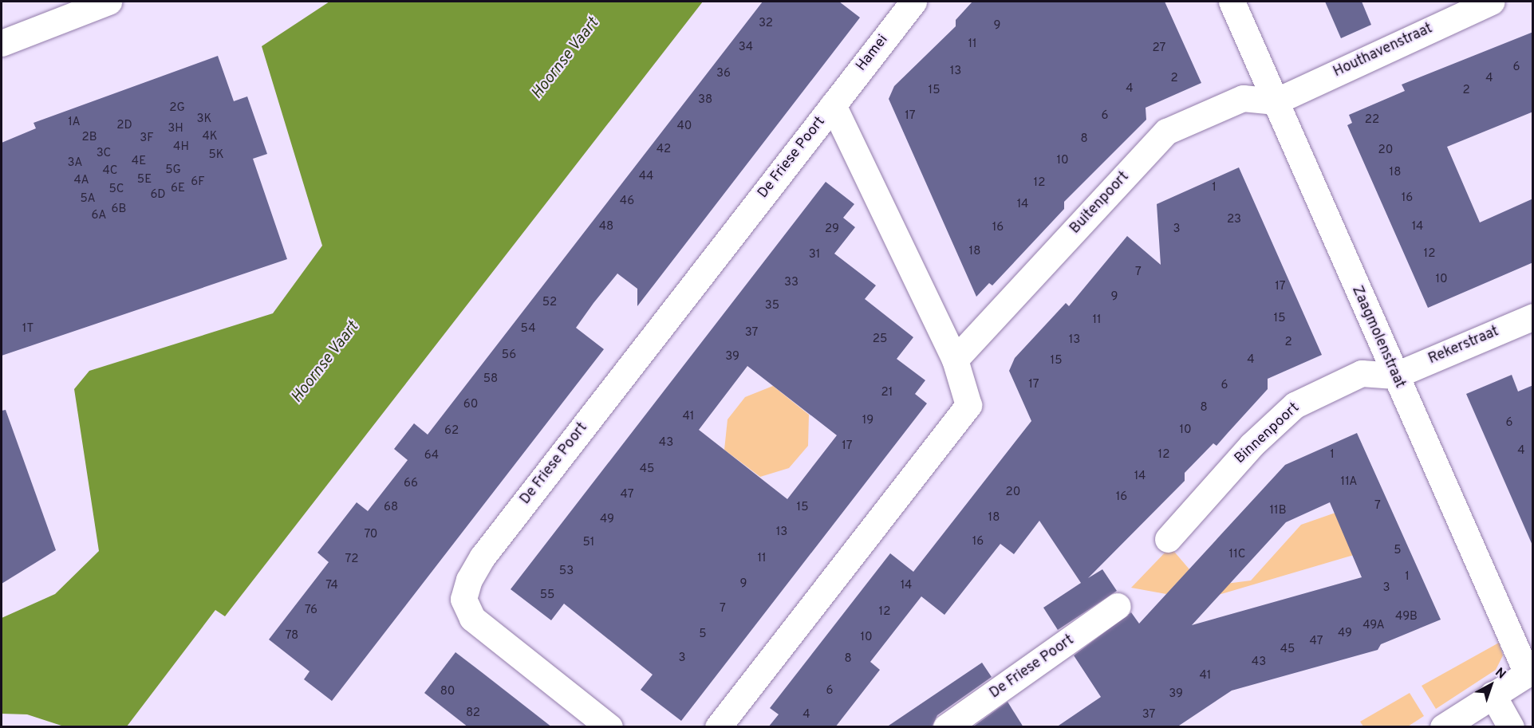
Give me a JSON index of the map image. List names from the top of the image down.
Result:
{
  "streets": {
    "street": [
      "Houthavenstraat",
      "Hamei",
      "De Friese Poort",
      "Buitenpoort",
      "Zaagmolenstraat",
      "Rekerstraat",
      "Binnenpoort"
    ]
  },
  "crossings": [
    ["Houthavenstraat", "Buitenpoort"],
    ["Houthavenstraat", "Zaagmolenstraat"],
    ["Hamei", "De Friese Poort"],
    ["De Friese Poort", "Buitenpoort"],
    ["Buitenpoort", "Zaagmolenstraat"],
    ["Zaagmolenstraat", "Rekerstraat"],
    ["Zaagmolenstraat", "Binnenpoort"],
    ["Rekerstraat", "Binnenpoort"]
  ],
  "water": ["Hoornse Vaart"],
  "house_numbers": [
    "32",
    "9",
    "11",
    "34",
    "27",
    "6",
    "13",
    "36",
    "2",
    "4",
    "4",
    "15",
    "2",
    "38",
    "2G",
    "17",
    "6",
    "3K",
    "22",
    "1A",
    "2D",
    "40",
    "3H",
    "4K",
    "2B",
    "3F",
    "8",
    "4H",
    "42",
    "20",
    "3C",
    "5K",
    "10",
    "4E",
    "3A",
    "5G",
    "4C",
    "18",
    "44",
    "5E",
    "4A",
    "6F",
    "12",
    "1",
    "6E",
    "5C",
    "6D",
    "16",
    "5A",
    "46",
    "14",
    "6B",
    "6A",
    "23",
    "48",
    "14",
    "16",
    "29",
    "3",
    "18",
    "12",
    "31",
    "7",
    "10",
    "33",
    "17",
    "9",
    "52",
    "35",
    "15",
    "11",
    "1T",
    "54",
    "37",
    "25",
    "13",
    "2",
    "56",
    "39",
    "4",
    "15",
    "58",
    "17",
    "6",
    "21",
    "60",
    "8",
    "41",
    "19",
    "6",
    "10",
    "62",
    "43",
    "17",
    "4",
    "12",
    "1",
    "64",
    "45",
    "14",
    "11A",
    "66",
    "20",
    "47",
    "16",
    "7",
    "68",
    "15",
    "11B",
    "18",
    "49",
    "13",
    "70",
    "16",
    "51",
    "5",
    "11C",
    "11",
    "72",
    "53",
    "1",
    "9",
    "74",
    "14",
    "3",
    "55",
    "7",
    "76",
    "12",
    "49B",
    "49A",
    "49",
    "5",
    "78",
    "10",
    "47",
    "45",
    "3",
    "8",
    "43",
    "41",
    "6",
    "80",
    "39",
    "82",
    "4",
    "37"
  ],
  "north": "top right"
}
